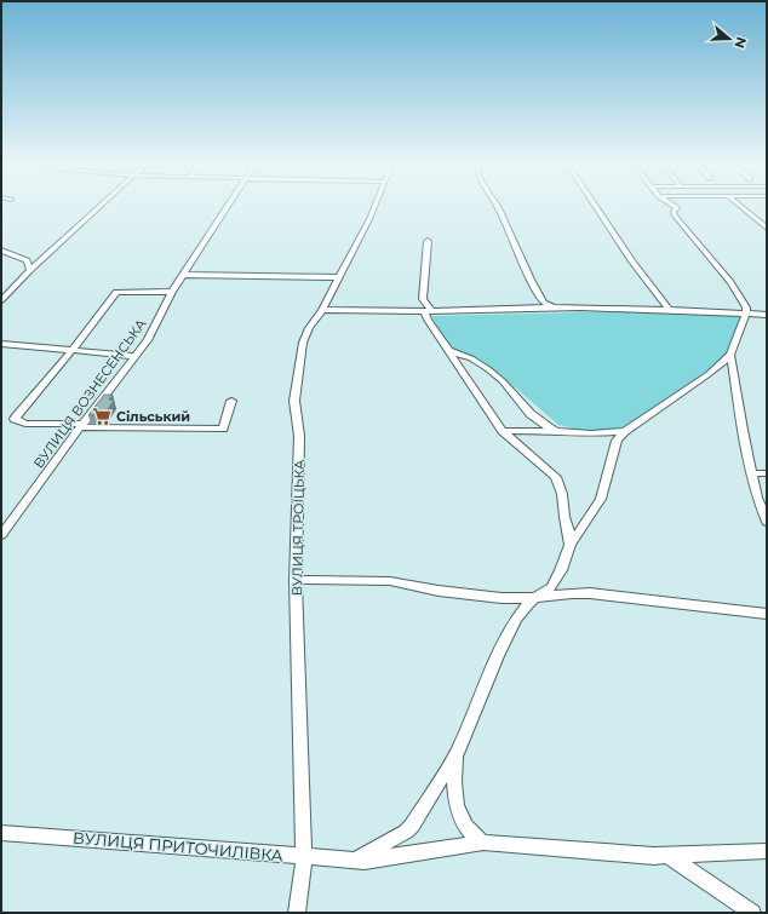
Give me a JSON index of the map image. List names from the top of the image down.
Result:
{
  "streets": {
    "street": ["ВУЛИЦЯ ВОЗНЕСЕНСЬКА", "ВУЛИЦЯ ТРОЇЦЬКА", "ВУЛИЦЯ ПРИТОЧИЛІВКА"]
  },
  "crossings": [
    ["ВУЛИЦЯ ТРОЇЦЬКА", "ВУЛИЦЯ ПРИТОЧИЛІВКА"]
  ],
  "places": {
    "supermarket": ["Сільський"]
  },
  "north": "right"
}
